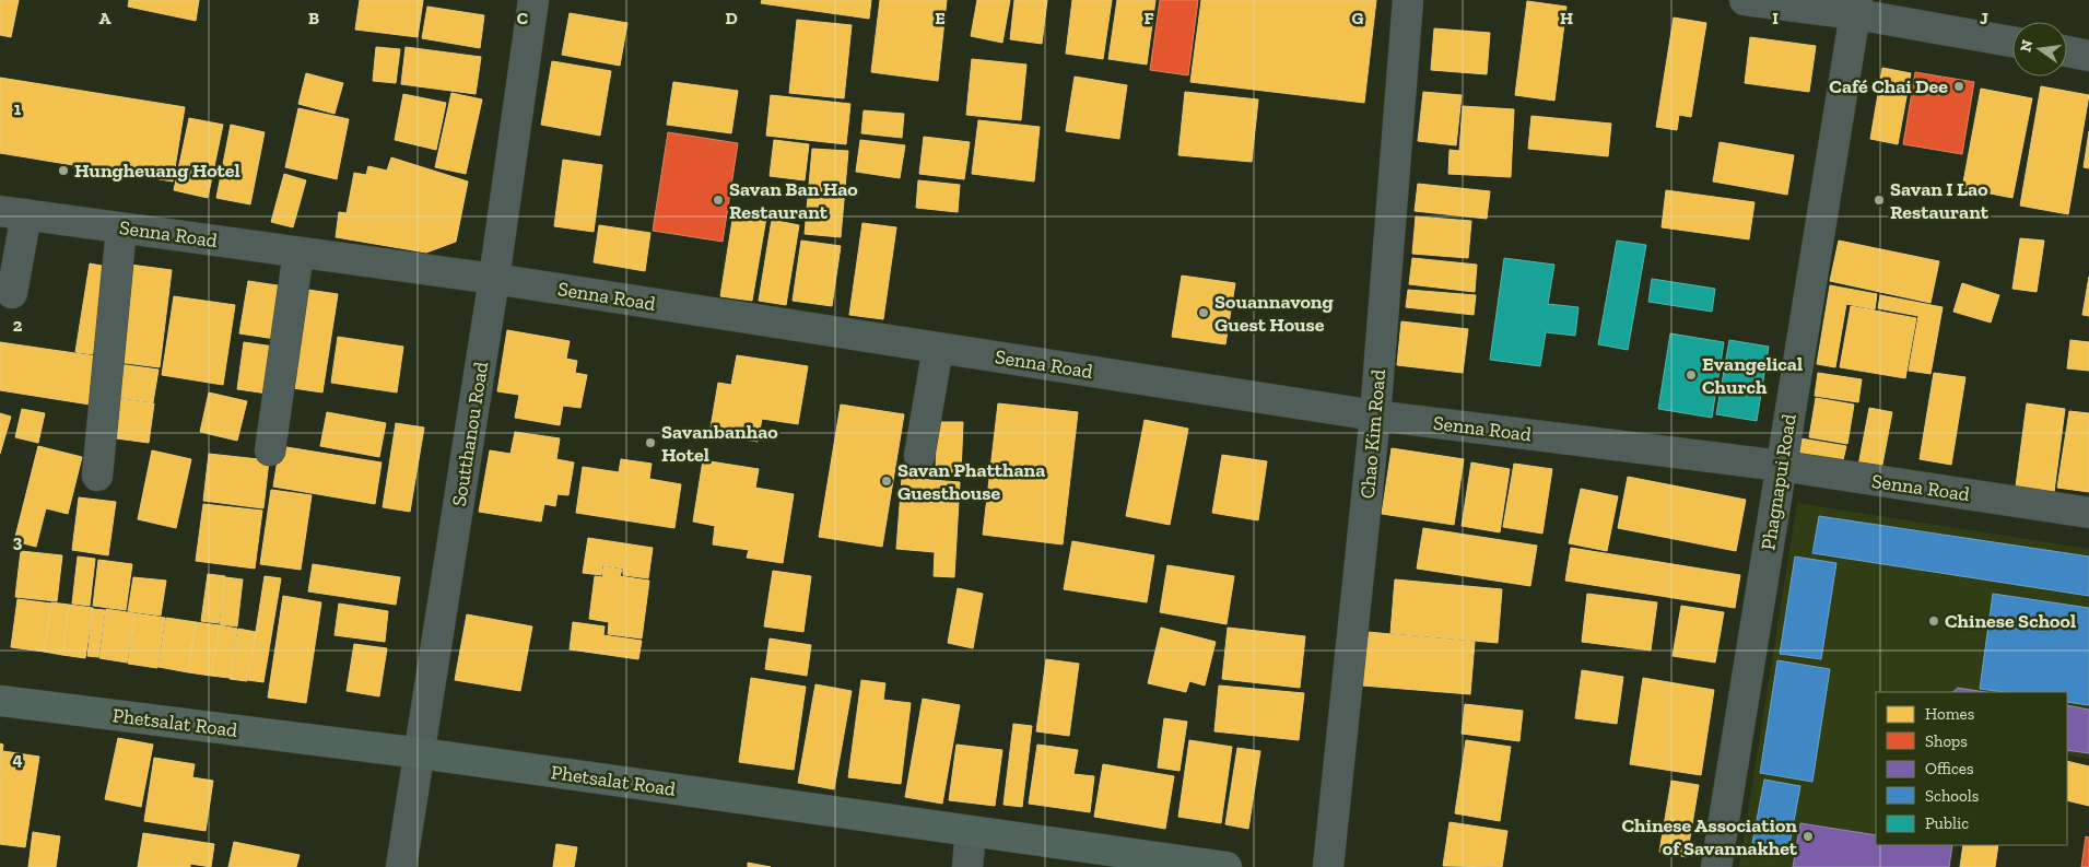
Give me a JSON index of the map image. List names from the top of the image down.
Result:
{
  "streets": {
    "main road": ["Phetsalat Road"],
    "street": [
      "Senna Road",
      "Soutthanou Road",
      "Chao Kim Road",
      "Phagnapui Road"
    ]
  },
  "crossings": [
    ["Senna Road", "Soutthanou Road"],
    ["Senna Road", "Chao Kim Road"],
    ["Senna Road", "Phagnapui Road"],
    ["Soutthanou Road", "Phetsalat Road"]
  ],
  "places": [
    "Café Chai Dee",
    "Hungheuang Hotel",
    "Savan Ban Hao Restaurant",
    "Savan I Lao Restaurant",
    "Souannavong Guest House",
    "Evangelical Church",
    "Savanbanhao Hotel",
    "Savan Phatthana Guesthouse",
    "Chinese School",
    "Chinese Association of Savannakhet"
  ],
  "legend": [
    "Homes",
    "Shops",
    "Offices",
    "Schools",
    "Public"
  ],
  "north": "left",
  "grid": {
    "columns": [
      "A",
      "B",
      "C",
      "D",
      "E",
      "F",
      "G",
      "H",
      "I",
      "J"
    ],
    "rows": [
      "1",
      "2",
      "3",
      "4"
    ]
  }
}
